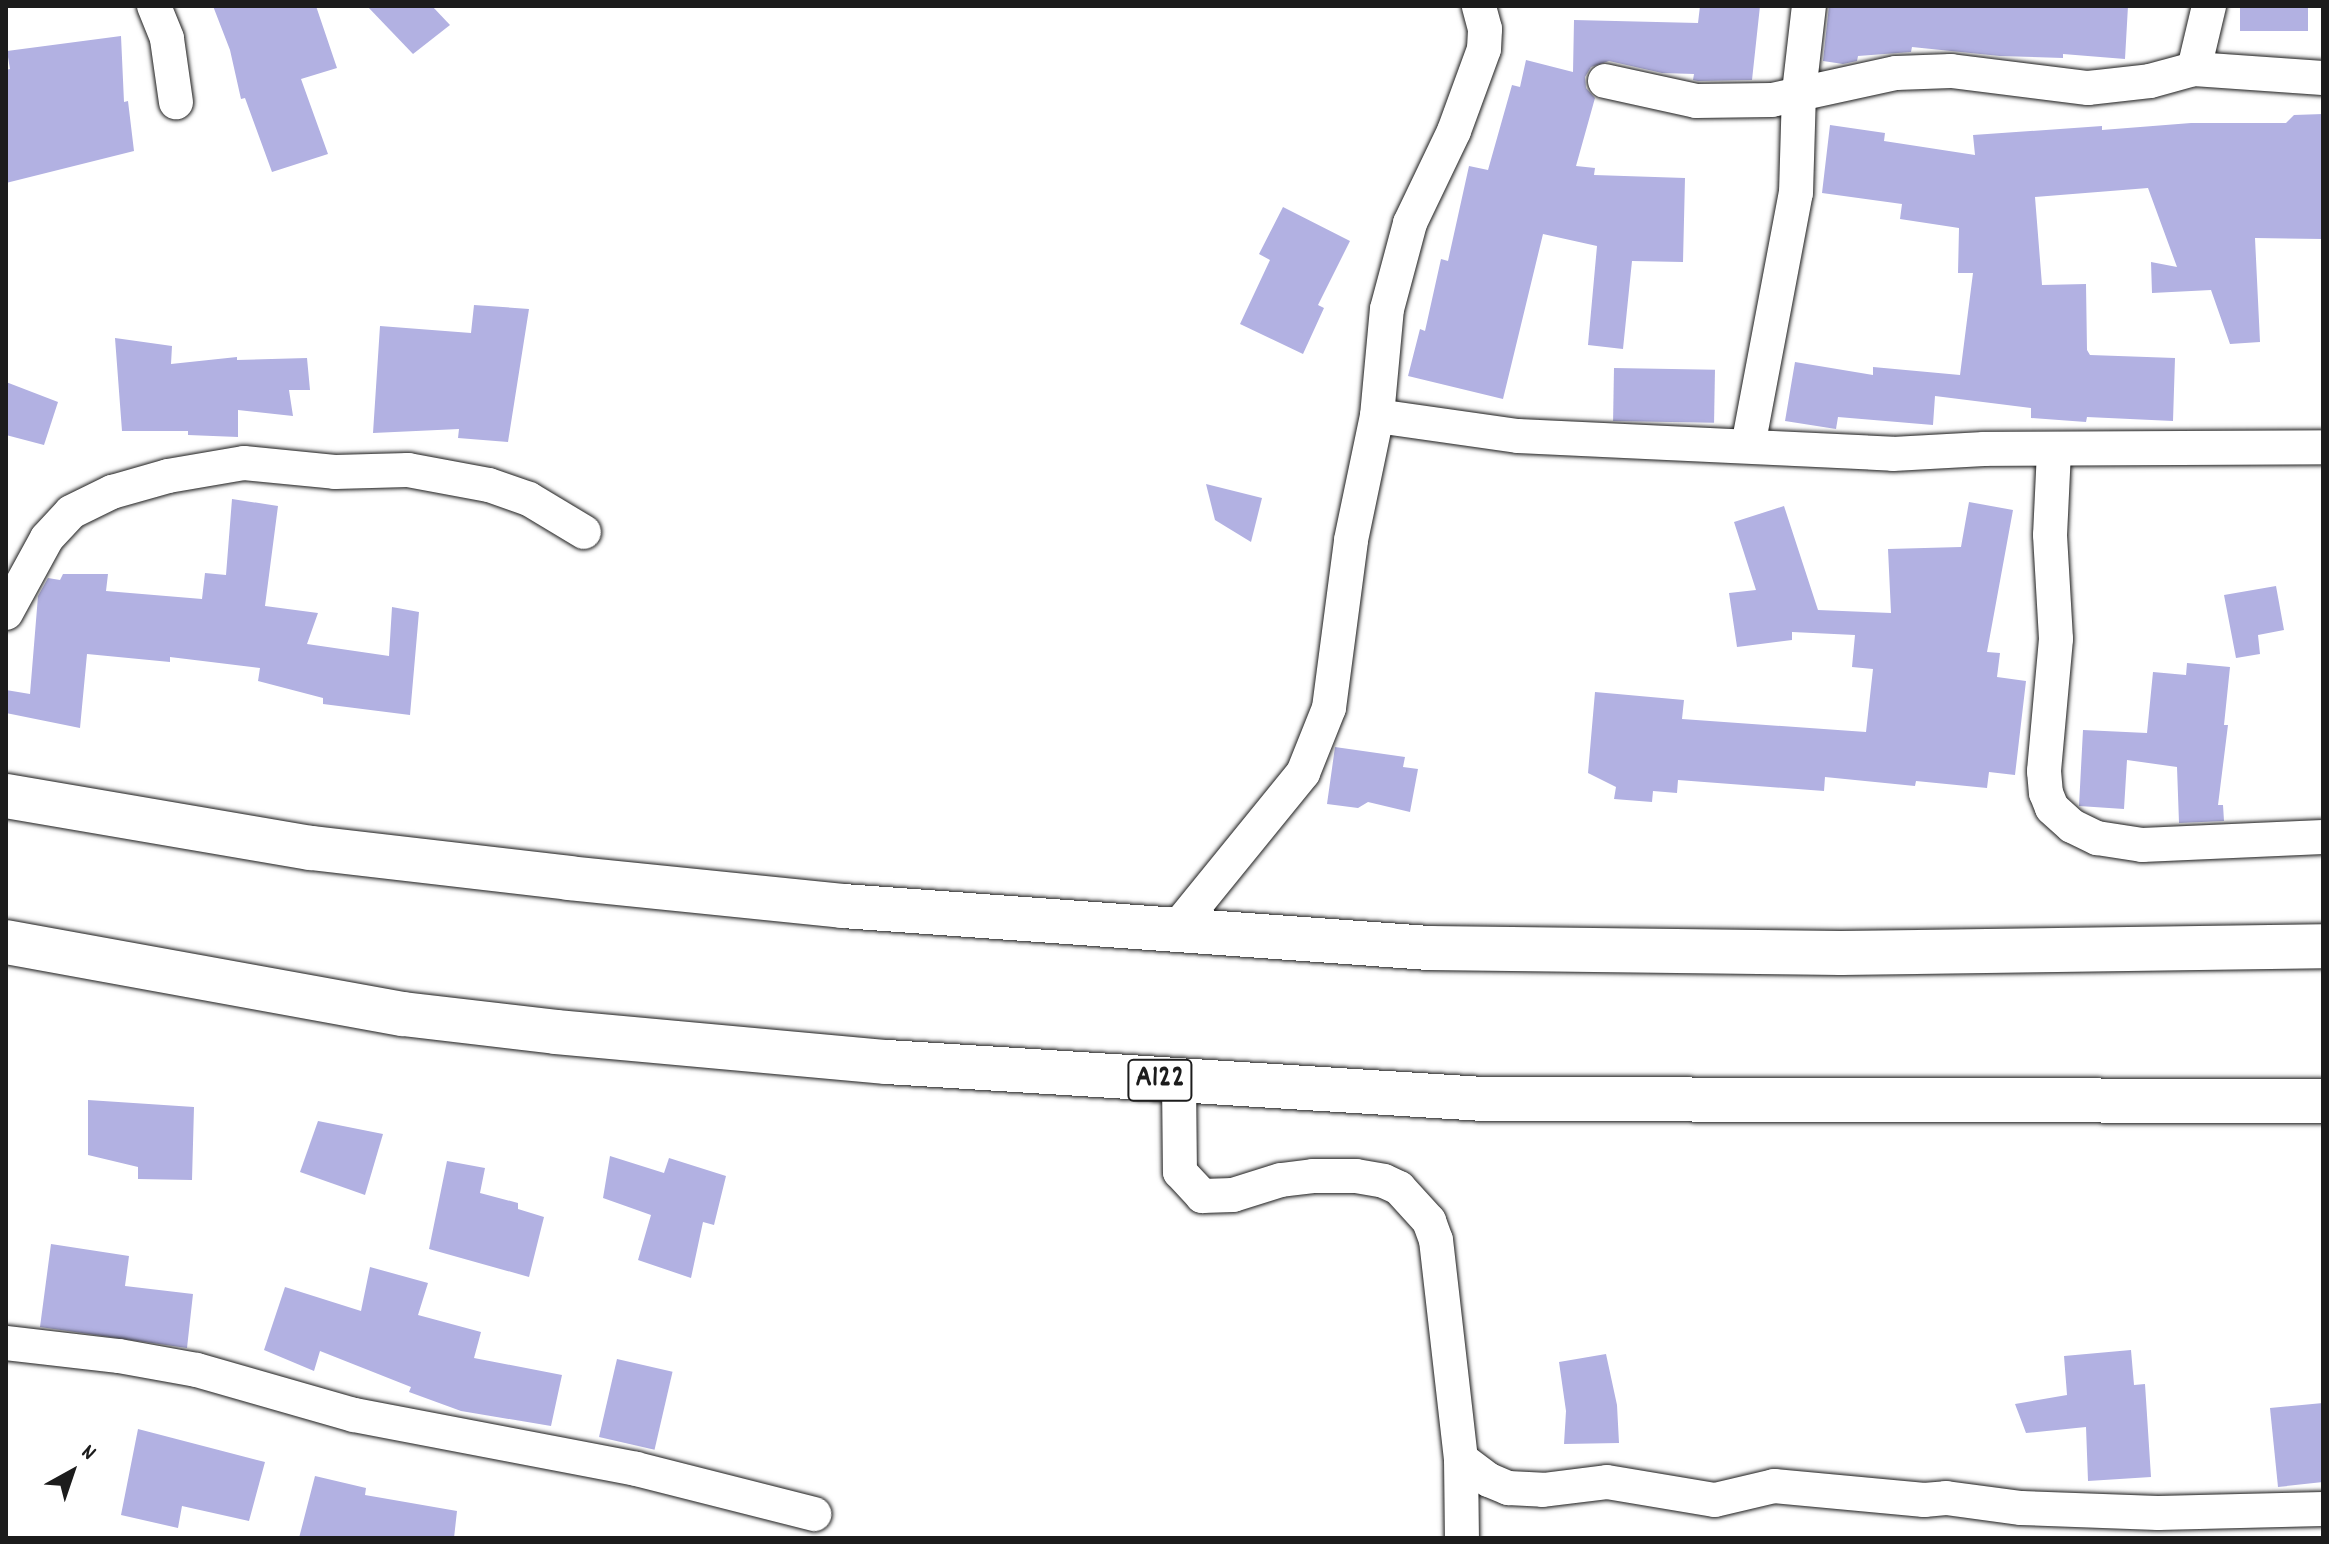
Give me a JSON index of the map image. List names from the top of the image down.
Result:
{
  "streets": {
    "highway": ["A122"]
  },
  "north": "top right"
}
